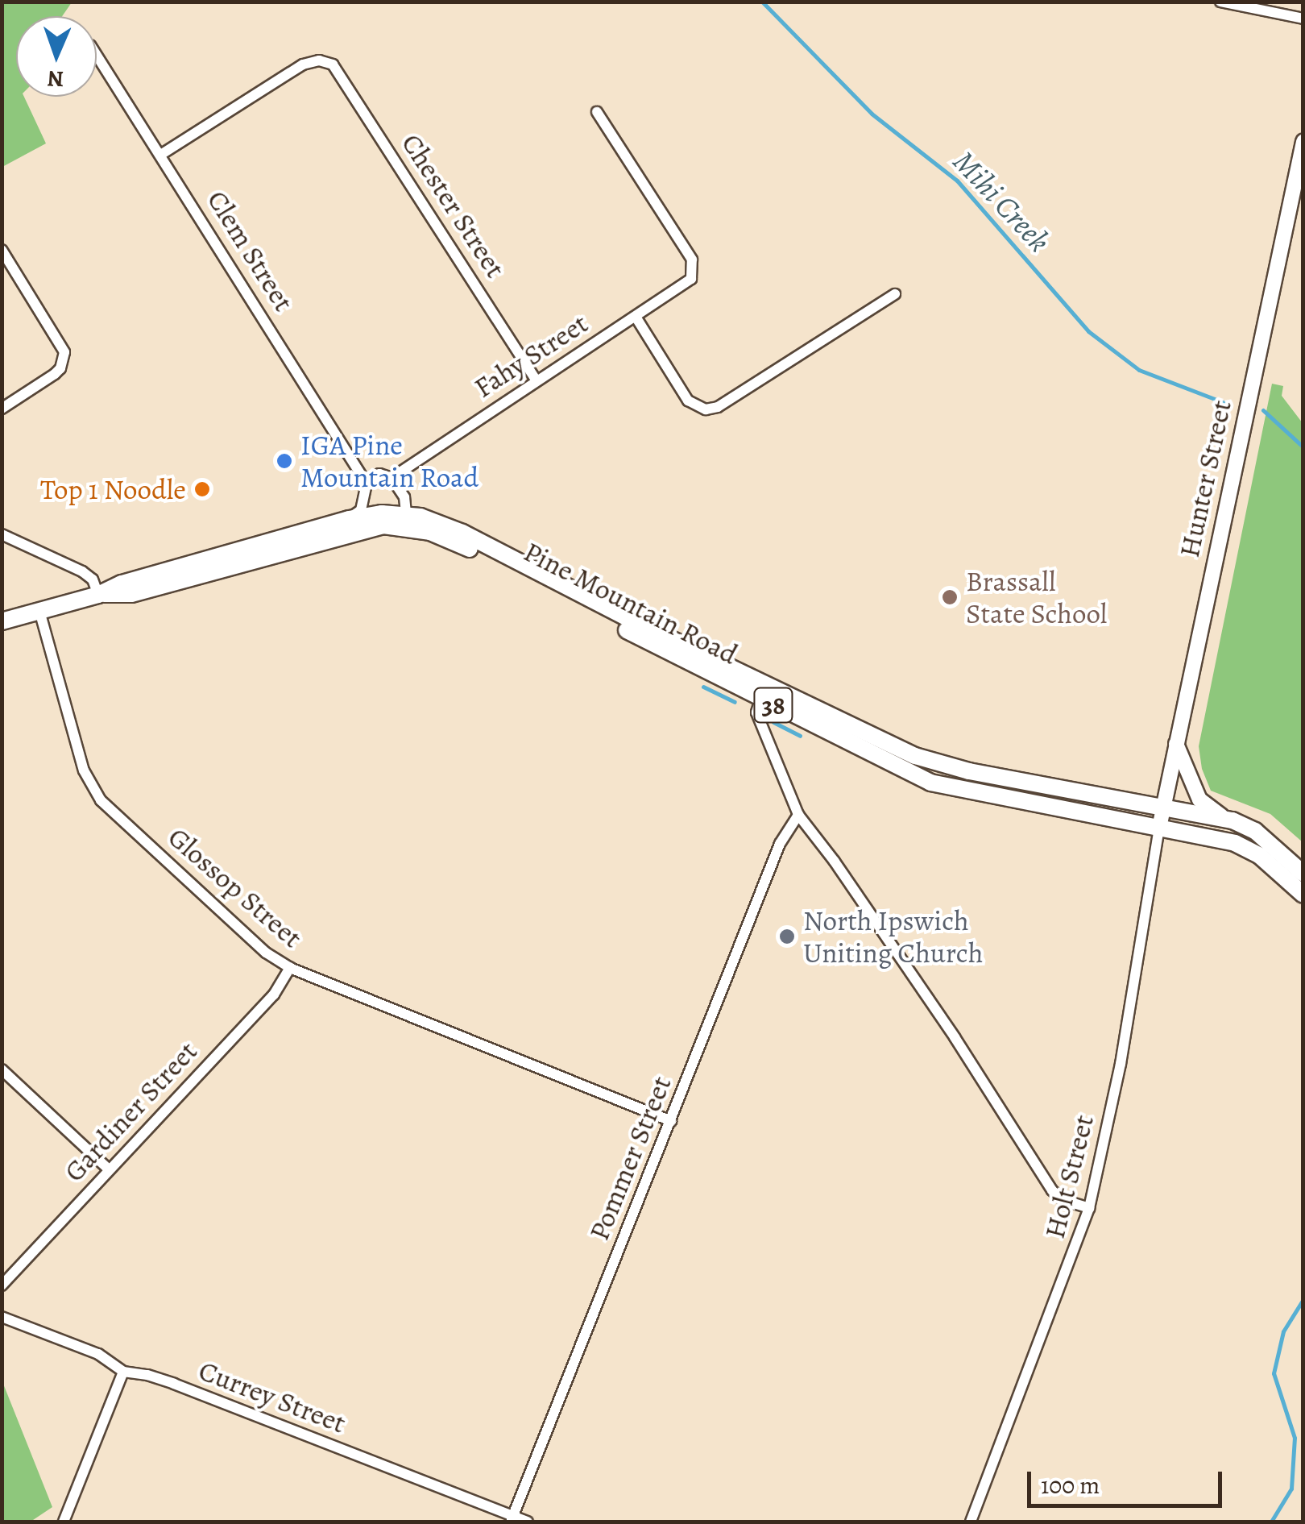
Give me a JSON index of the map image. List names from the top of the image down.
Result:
{
  "streets": {
    "main road": ["Hunter Street", "Pine Mountain Road", "38"],
    "street": [
      "Chester Street",
      "Clem Street",
      "Fahy Street",
      "Glossop Street",
      "Gardiner Street",
      "Pommer Street",
      "Holt Street",
      "Currey Street"
    ]
  },
  "crossings": [
    ["Chester Street", "Clem Street"],
    ["Chester Street", "Fahy Street"],
    ["Hunter Street", "Pine Mountain Road"],
    ["Hunter Street", "Holt Street"],
    ["Pine Mountain Road", "Glossop Street"],
    ["Pine Mountain Road", "Holt Street"],
    ["Glossop Street", "Gardiner Street"],
    ["Glossop Street", "Pommer Street"],
    ["Pommer Street", "Currey Street"]
  ],
  "water": ["Mihi Creek"],
  "places": [
    "IGA Pine Mountain Road",
    "Top 1 Noodle",
    "Brassall State School",
    "North Ipswich Uniting Church"
  ],
  "scale_bar": "100 m",
  "north": "bottom"
}
